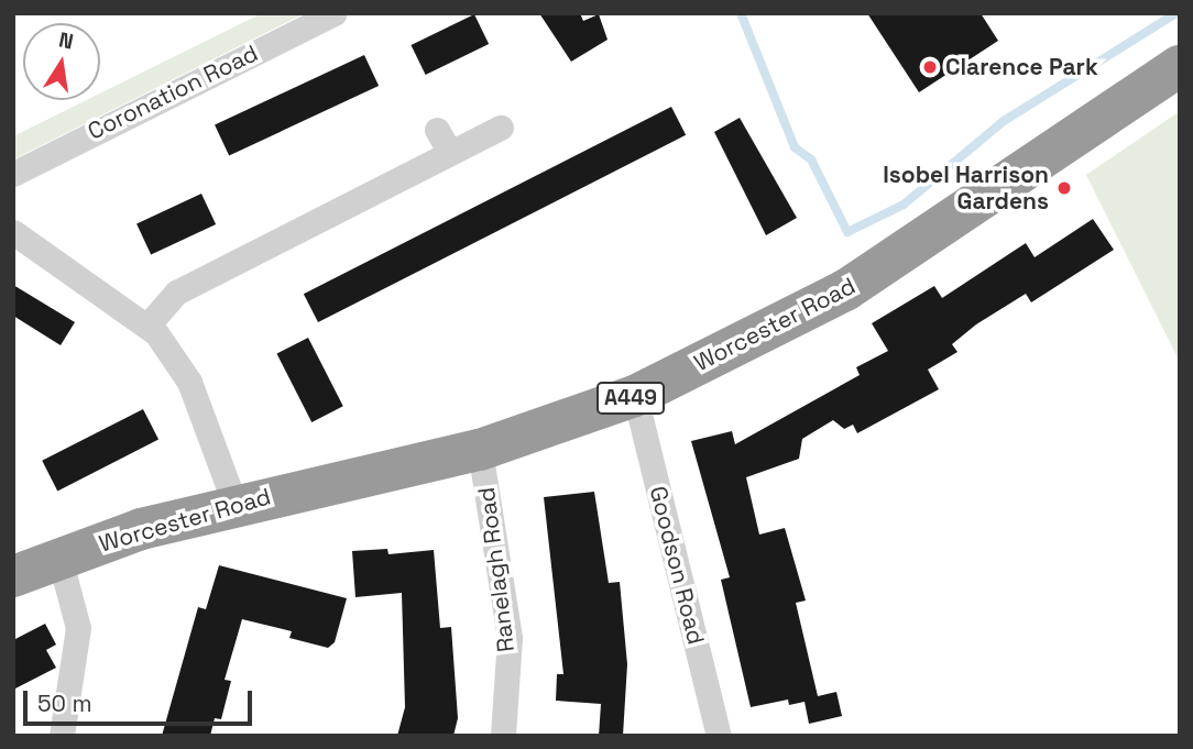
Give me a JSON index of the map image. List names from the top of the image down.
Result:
{
  "streets": {
    "highway": ["Worcester Road", "A449"],
    "street": ["Coronation Road", "Goodson Road", "Ranelagh Road"]
  },
  "crossings": [
    ["Worcester Road", "Goodson Road"],
    ["Worcester Road", "Ranelagh Road"]
  ],
  "places": ["Clarence Park", "Isobel Harrison Gardens"],
  "scale_bar": "50 m",
  "north": "top"
}
